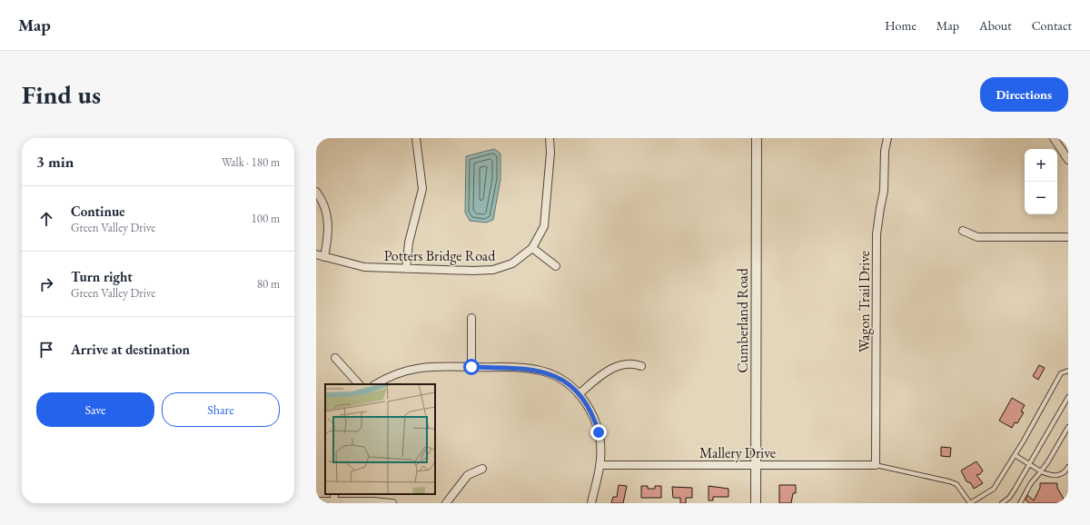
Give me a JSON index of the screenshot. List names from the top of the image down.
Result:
{
  "streets": {
    "street": [
      "Potters Bridge Road",
      "Wagon Trail Drive",
      "Cumberland Road",
      "Mallery Drive"
    ]
  },
  "crossings": [
    ["Wagon Trail Drive", "Mallery Drive"],
    ["Cumberland Road", "Mallery Drive"]
  ],
  "page": {
    "header": "Map",
    "nav": [
      "Home",
      "Map",
      "About",
      "Contact"
    ],
    "buttons": [
      "Directions",
      ["Save", "Share"]
    ],
    "title": "Find us",
    "heading": ["3 min", "Walk · 180 m"],
    "map_buttons": ["+", "−"],
    "list": [
      ["Continue", "Green Valley Drive", "100 m"],
      ["Turn right", "Green Valley Drive", "80 m"],
      "Arrive at destination"
    ]
  }
}
